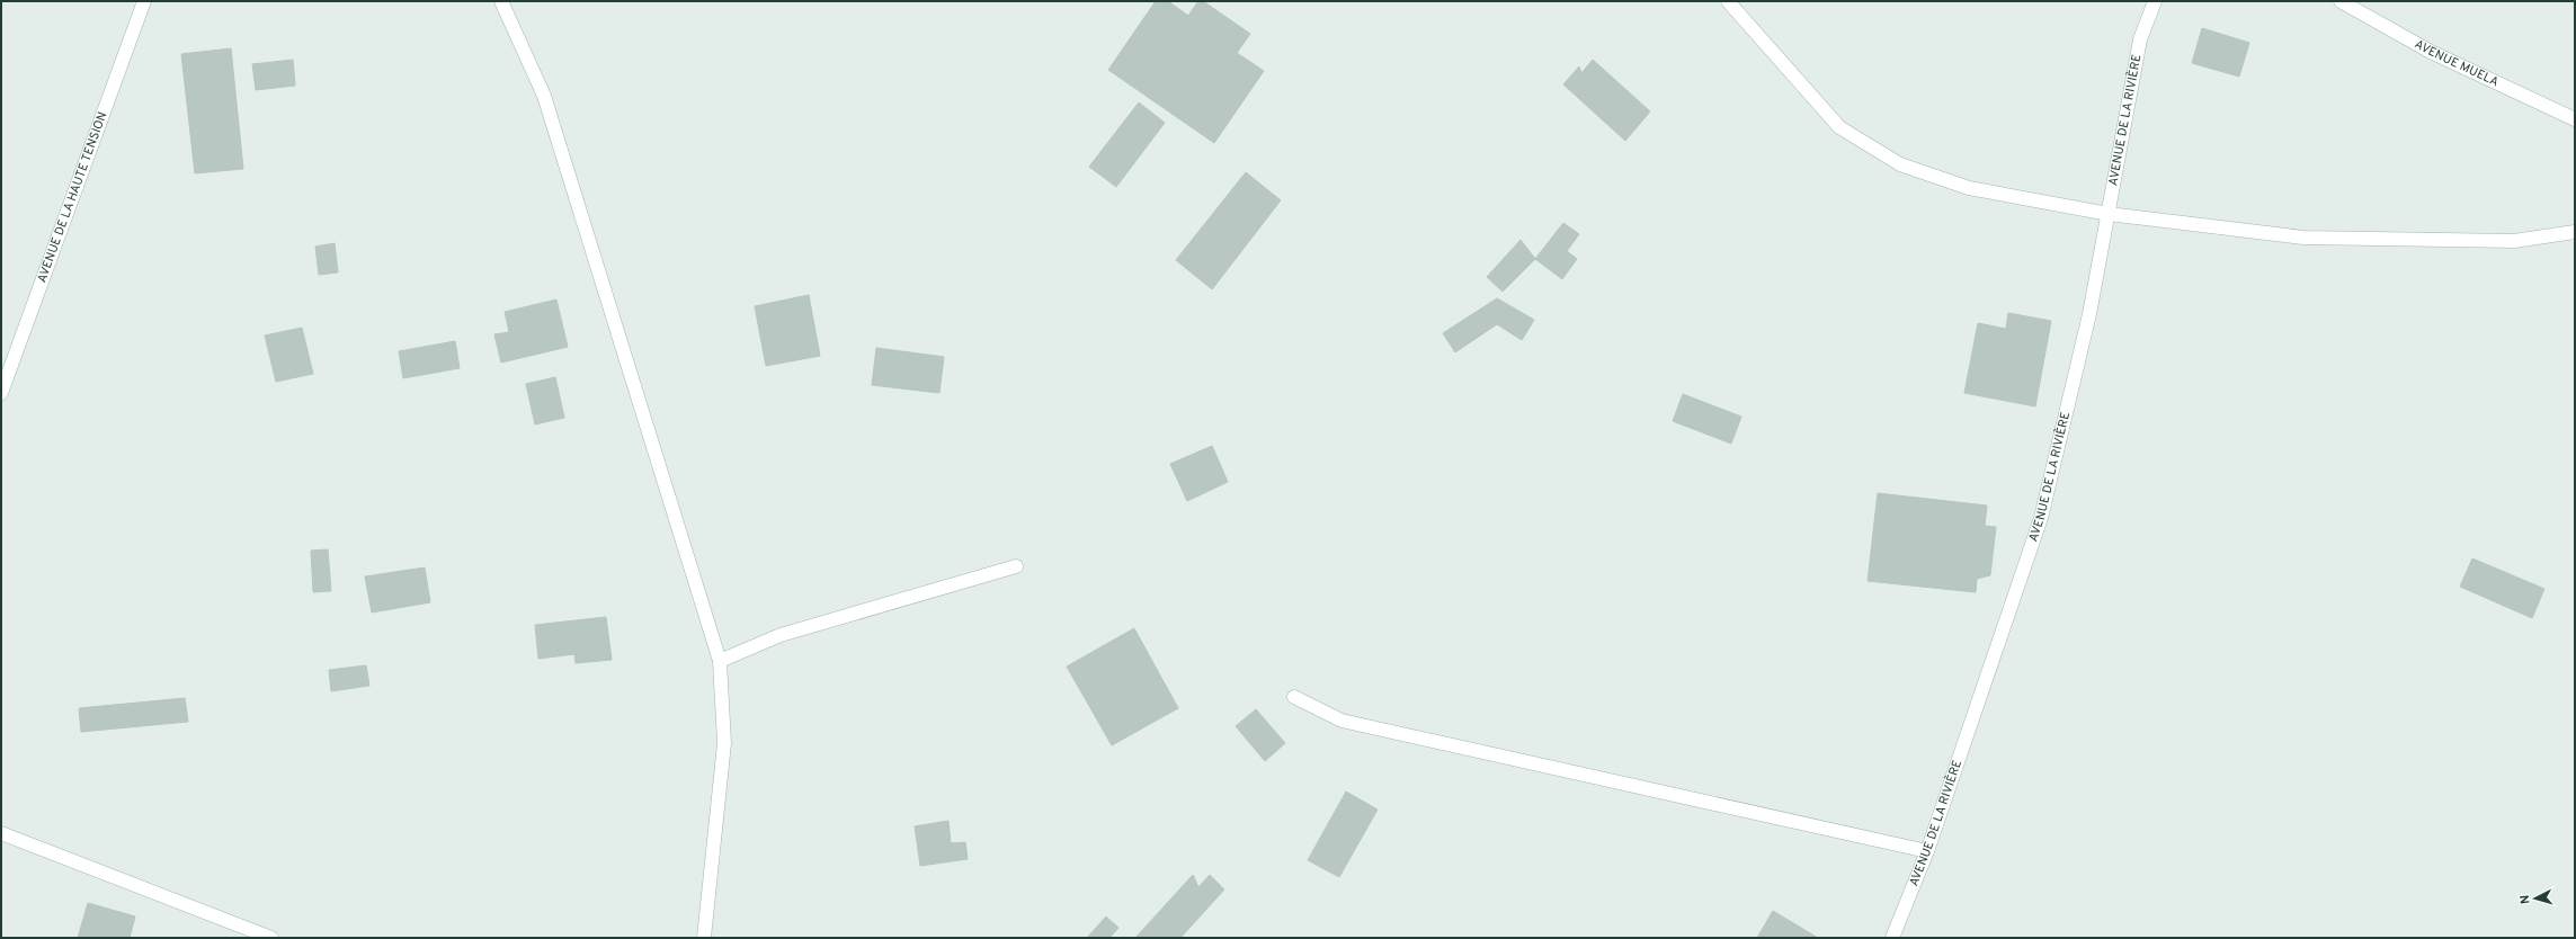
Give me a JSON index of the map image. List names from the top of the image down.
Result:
{
  "streets": {
    "street": ["AVENUE MUELA", "AVENUE DE LA RIVIÈRE", "AVENUE DE LA HAUTE TENSION"]
  },
  "north": "left"
}
